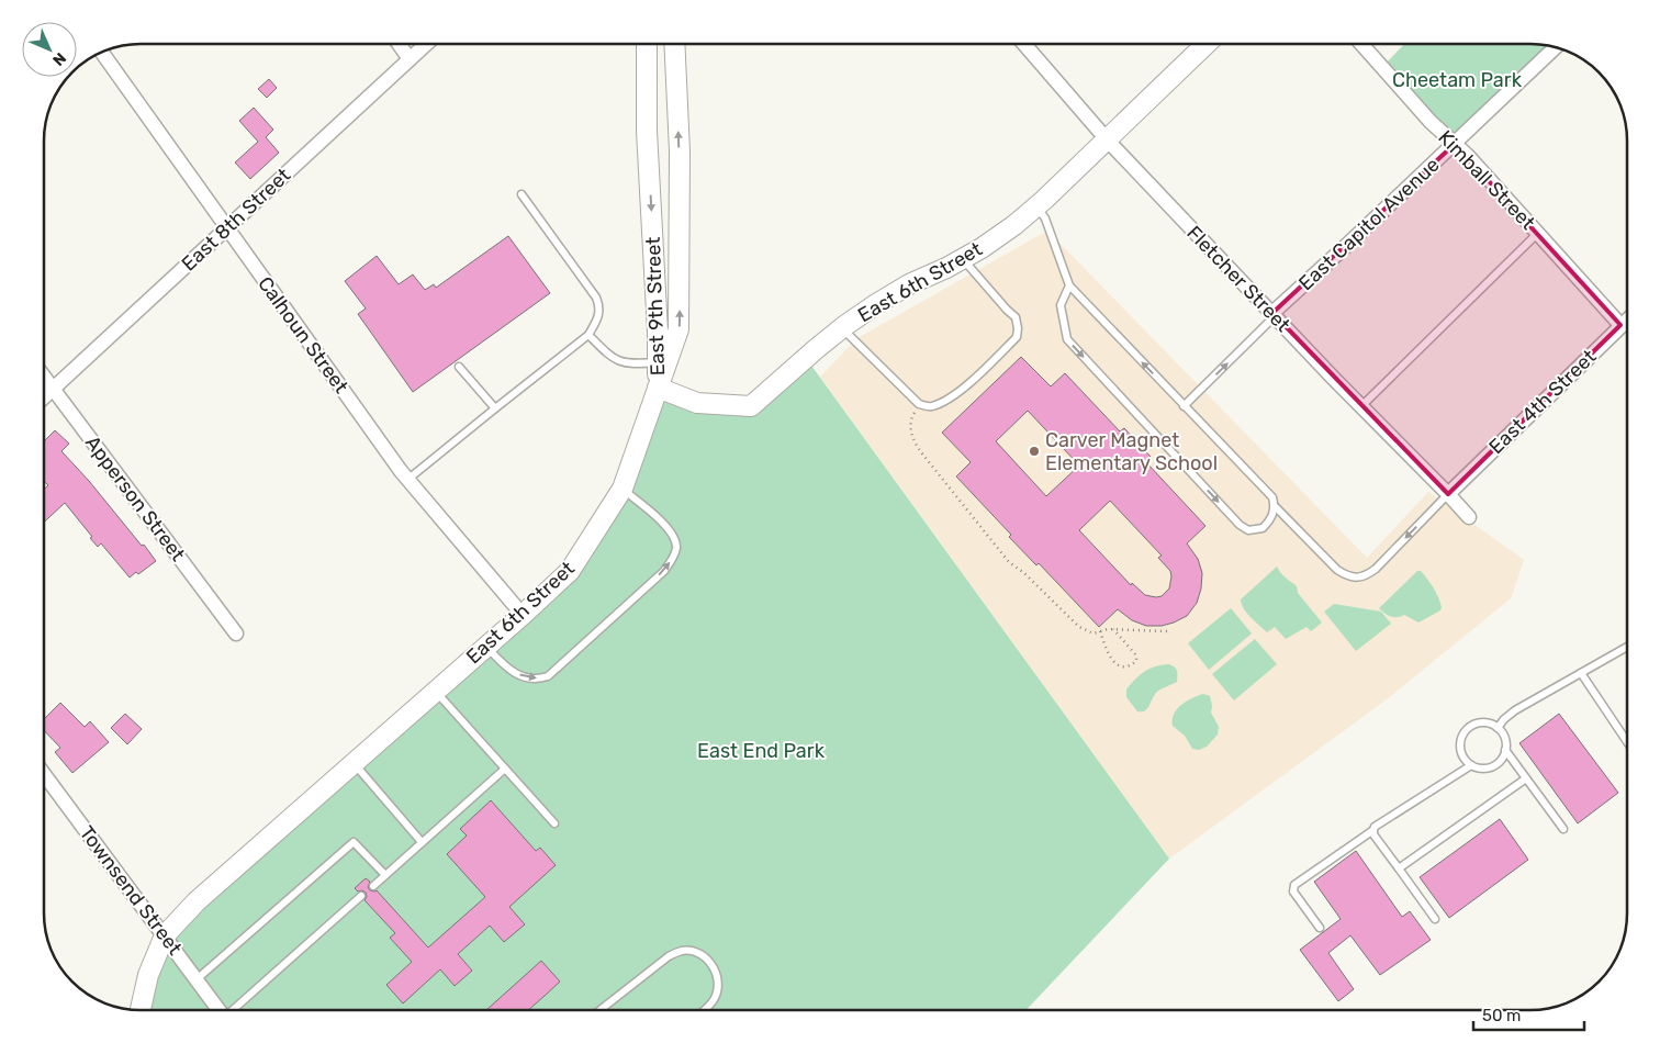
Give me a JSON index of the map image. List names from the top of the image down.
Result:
{
  "streets": {
    "main road": ["East 6th Street", "East 9th Street"],
    "street": [
      "Kimball Street",
      "East 8th Street",
      "East Capitol Avenue",
      "Fletcher Street",
      "Calhoun Street",
      "East 4th Street",
      "Apperson Street",
      "Townsend Street"
    ]
  },
  "crossings": [
    ["Kimball Street", "East Capitol Avenue"],
    ["Kimball Street", "East 4th Street"],
    ["East 8th Street", "Calhoun Street"],
    ["East 8th Street", "Apperson Street"],
    ["East Capitol Avenue", "Fletcher Street"],
    ["Fletcher Street", "East 6th Street"],
    ["Fletcher Street", "East 4th Street"],
    ["East 6th Street", "East 9th Street"],
    ["East 6th Street", "Calhoun Street"],
    ["East 6th Street", "Townsend Street"]
  ],
  "parks": ["Cheetam Park", "East End Park"],
  "places": ["Carver Magnet Elementary School"],
  "scale_bar": "50 m",
  "north": "bottom right"
}
